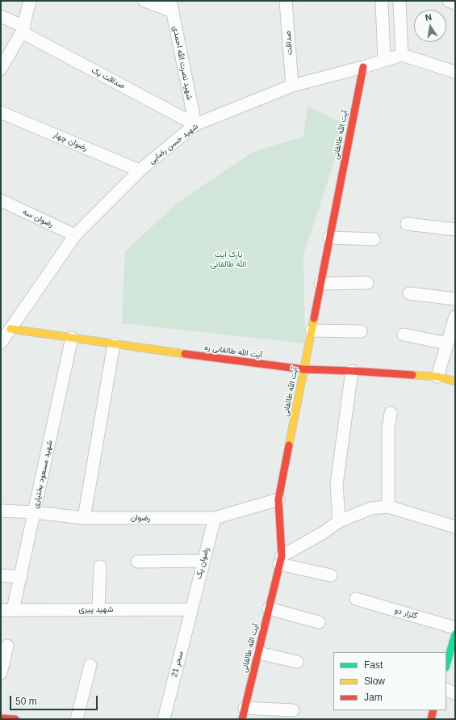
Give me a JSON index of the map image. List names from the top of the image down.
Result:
{
  "streets": {
    "street": [
      "صداقت",
      "شهید نصرت الله احمدی",
      "صداقت یک",
      "آیت الله طالقانی",
      "رضوان چهار",
      "شهید حسن رضایی",
      "رضوان سه",
      "آیت الله طالقانی ره",
      "شهید مسعود بختیاری",
      "رضوان",
      "رضوان یک",
      "شهید پیری",
      "گلزار دو",
      "سحر 21"
    ]
  },
  "crossings": [
    ["صداقت", "شهید حسن رضایی"],
    ["شهید نصرت الله احمدی", "صداقت یک"],
    ["شهید نصرت الله احمدی", "شهید حسن رضایی"],
    ["صداقت یک", "شهید حسن رضایی"],
    ["آیت الله طالقانی", "شهید حسن رضایی"],
    ["آیت الله طالقانی", "آیت الله طالقانی ره"],
    ["آیت الله طالقانی", "رضوان"],
    ["رضوان چهار", "شهید حسن رضایی"],
    ["شهید حسن رضایی", "رضوان سه"],
    ["شهید حسن رضایی", "آیت الله طالقانی ره"],
    ["آیت الله طالقانی ره", "شهید مسعود بختیاری"],
    ["شهید مسعود بختیاری", "رضوان"],
    ["شهید مسعود بختیاری", "شهید پیری"],
    ["رضوان", "رضوان یک"],
    ["رضوان یک", "شهید پیری"],
    ["رضوان یک", "سحر 21"],
    ["شهید پیری", "سحر 21"]
  ],
  "parks": ["پارک آیت الله طالقانی"],
  "legend": ["Fast", "Slow", "Jam"],
  "scale_bar": "50 m",
  "north": "top"
}
